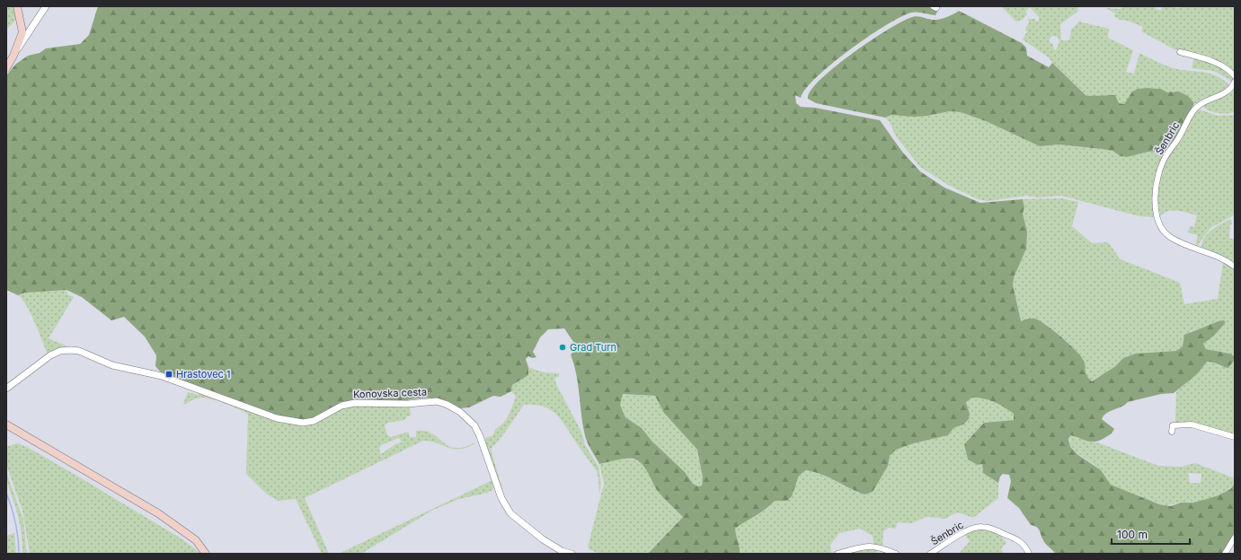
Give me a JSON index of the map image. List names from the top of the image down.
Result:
{
  "streets": {
    "street": ["Šenbric", "Konovska cesta"]
  },
  "places": {
    "other": ["Grad Turn"],
    "transit": ["Hrastovec 1"]
  },
  "scale_bar": "100 m"
}
